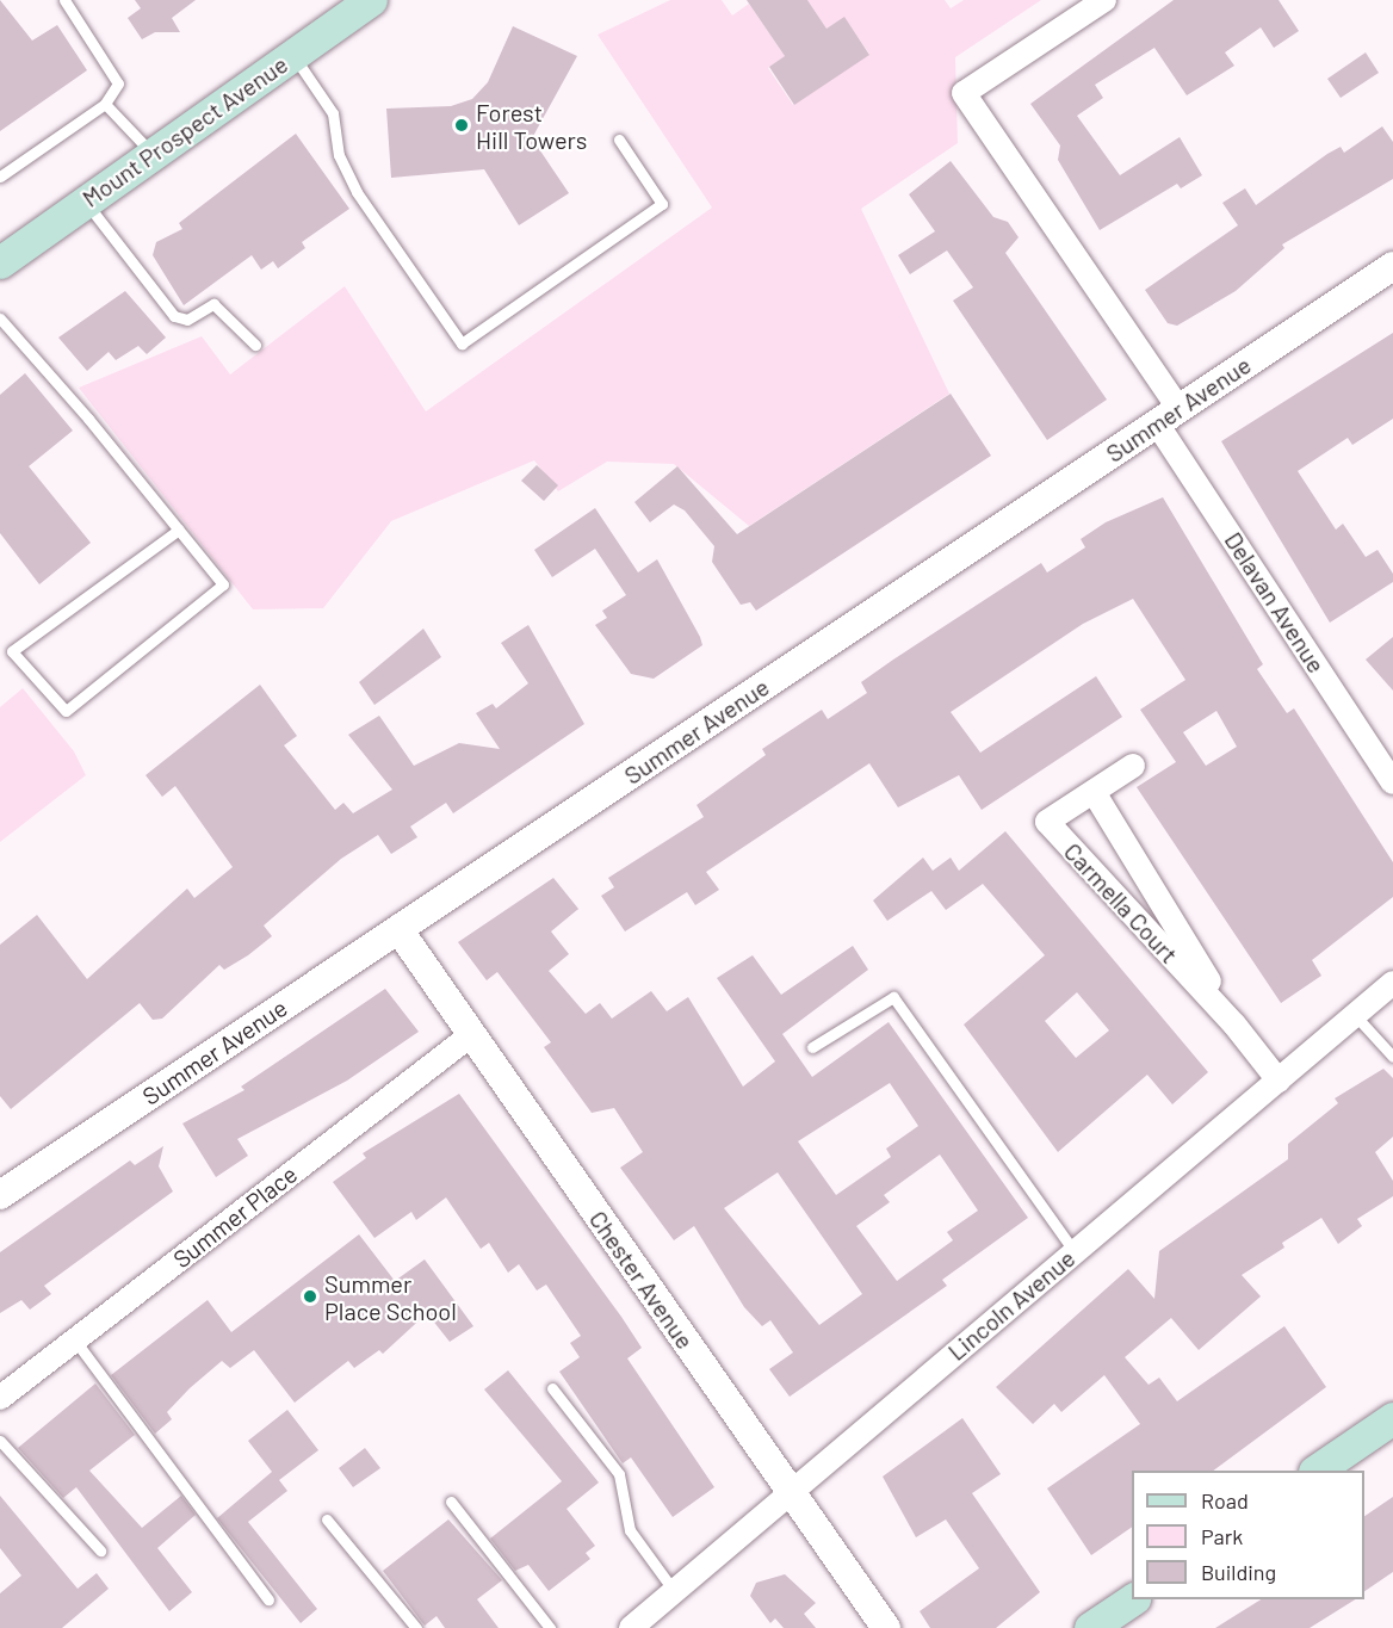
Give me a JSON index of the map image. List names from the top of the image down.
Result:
{
  "streets": {
    "main road": ["Mount Prospect Avenue"],
    "street": [
      "Summer Avenue",
      "Delavan Avenue",
      "Carmella Court",
      "Summer Place",
      "Chester Avenue",
      "Lincoln Avenue"
    ]
  },
  "crossings": [
    ["Summer Avenue", "Delavan Avenue"],
    ["Summer Avenue", "Chester Avenue"],
    ["Carmella Court", "Lincoln Avenue"],
    ["Summer Place", "Chester Avenue"],
    ["Chester Avenue", "Lincoln Avenue"]
  ],
  "places": ["Forest Hill Towers", "Summer Place School"],
  "legend": ["Road", "Park", "Building"]
}
